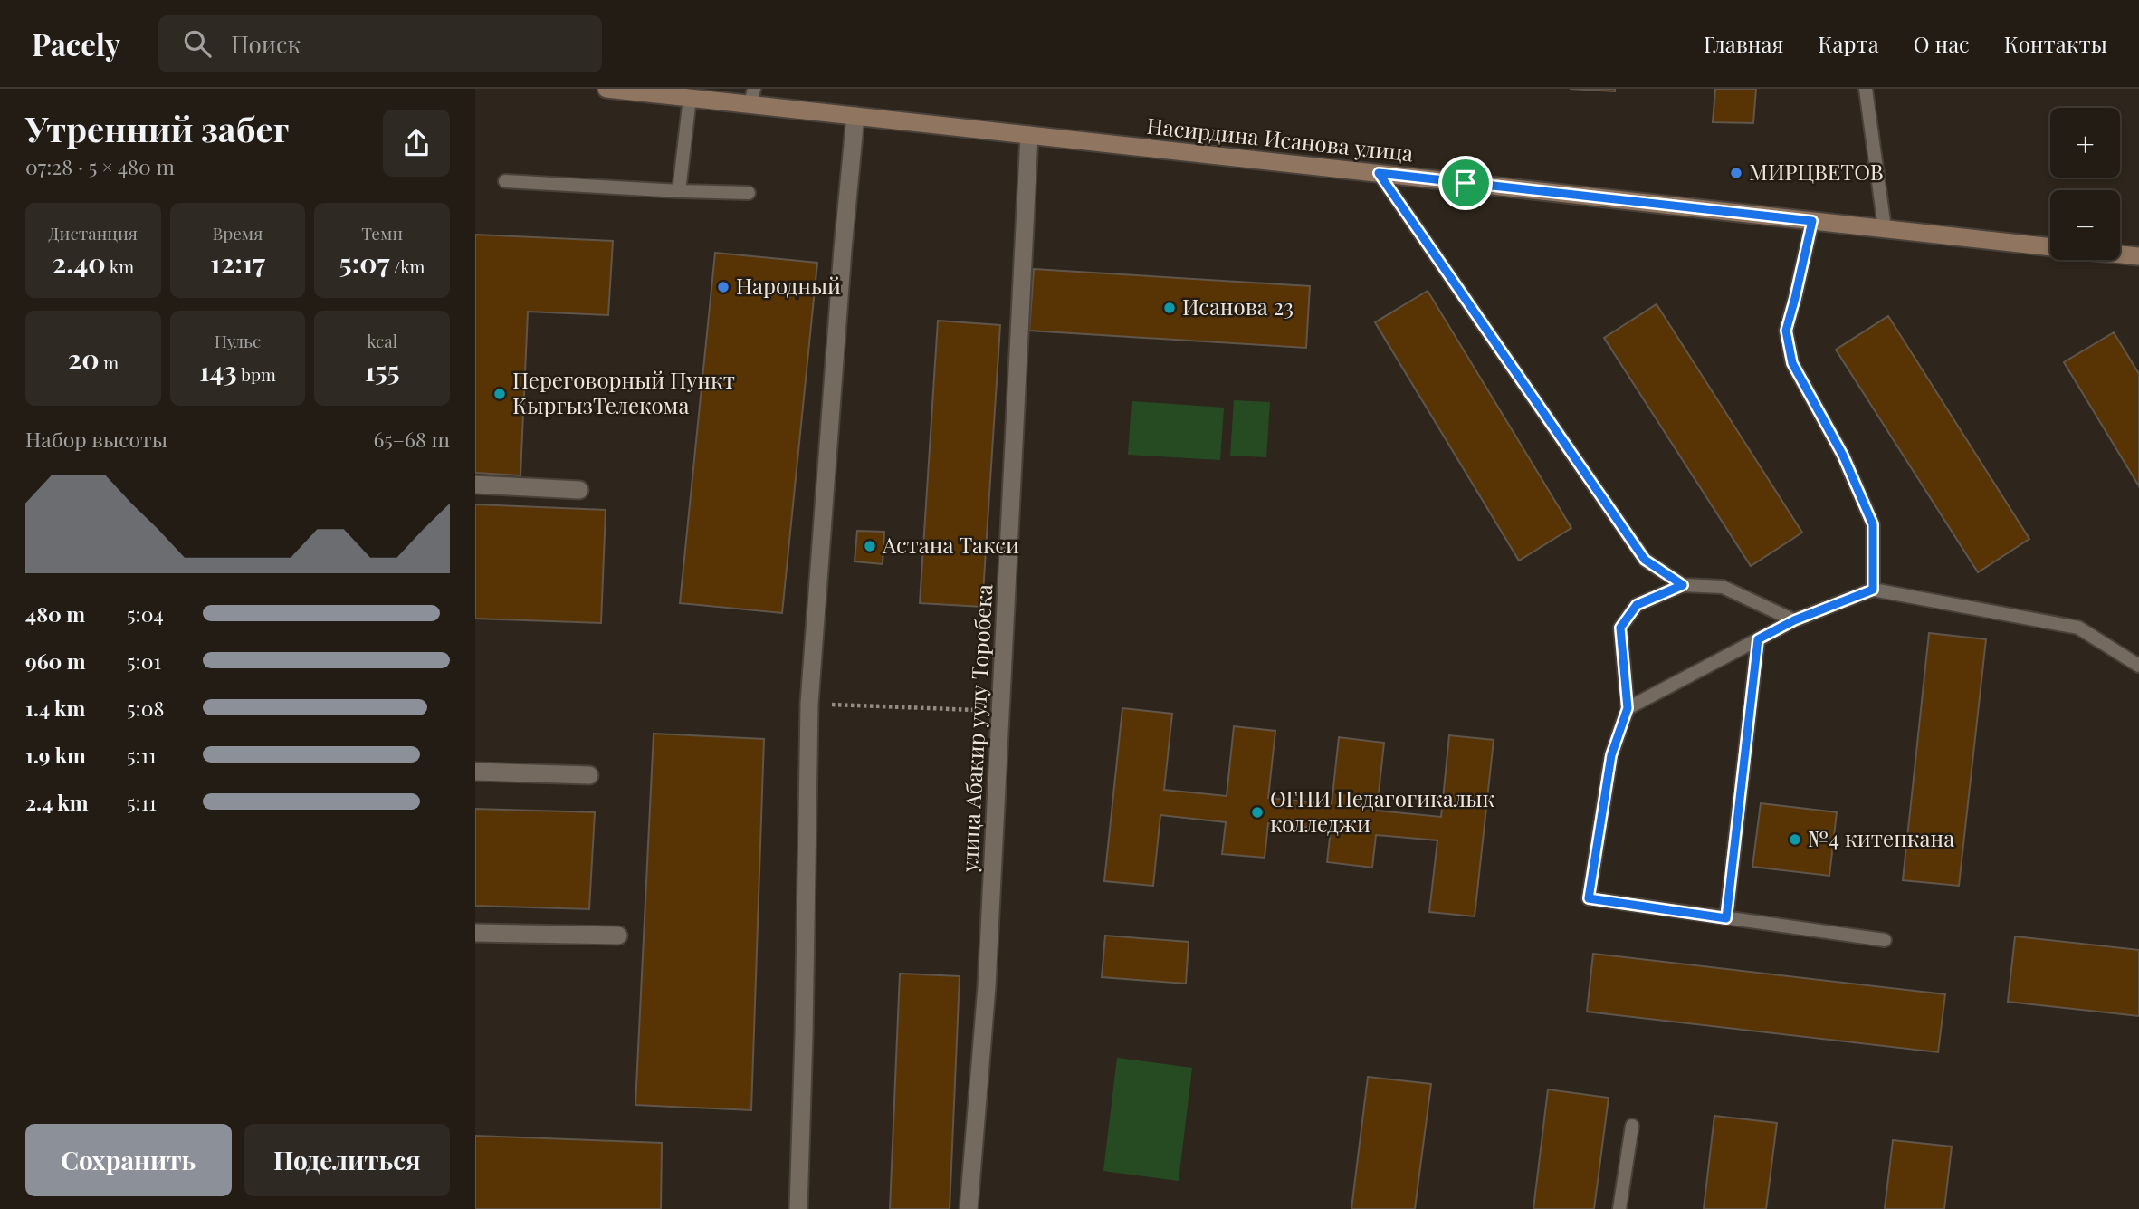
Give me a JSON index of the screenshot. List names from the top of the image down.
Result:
{
  "streets": {
    "main road": ["Насирдина Исанова улица"],
    "street": ["улица Абакир уулу Торобека"]
  },
  "crossings": [
    ["Насирдина Исанова улица", "улица Абакир уулу Торобека"]
  ],
  "places": [
    "МИРЦВЕТОВ",
    "Народный",
    "Исанова 23",
    "Переговорный Пункт КыргызТелекома",
    "Астана Такси",
    "ОГПИ Педагогикалык колледжи",
    "№4 китепкана"
  ],
  "page": {
    "header": "Pacely",
    "search": "Поиск",
    "nav": [
      "Главная",
      "Карта",
      "О нас",
      "Контакты"
    ],
    "heading": ["Утренний забег", "07:28 · 5 × 480 m"],
    "map_buttons": ["+", "−"],
    "stats": [
      ["Дистанция", "2.40 km"],
      ["Время", "12:17"],
      ["Темп", "5:07 /km"],
      ["20 m"],
      ["Пульс", "143 bpm"],
      ["kcal", "155"]
    ],
    "chart": ["Набор высоты", "65–68 m"],
    "list": [
      {
        "name": "480 m",
        "note": "5:04"
      },
      {
        "name": "960 m",
        "note": "5:01"
      },
      {
        "name": "1.4 km",
        "note": "5:08"
      },
      {
        "name": "1.9 km",
        "note": "5:11"
      },
      {
        "name": "2.4 km",
        "note": "5:11"
      }
    ],
    "buttons": ["Сохранить", "Поделиться"]
  }
}
